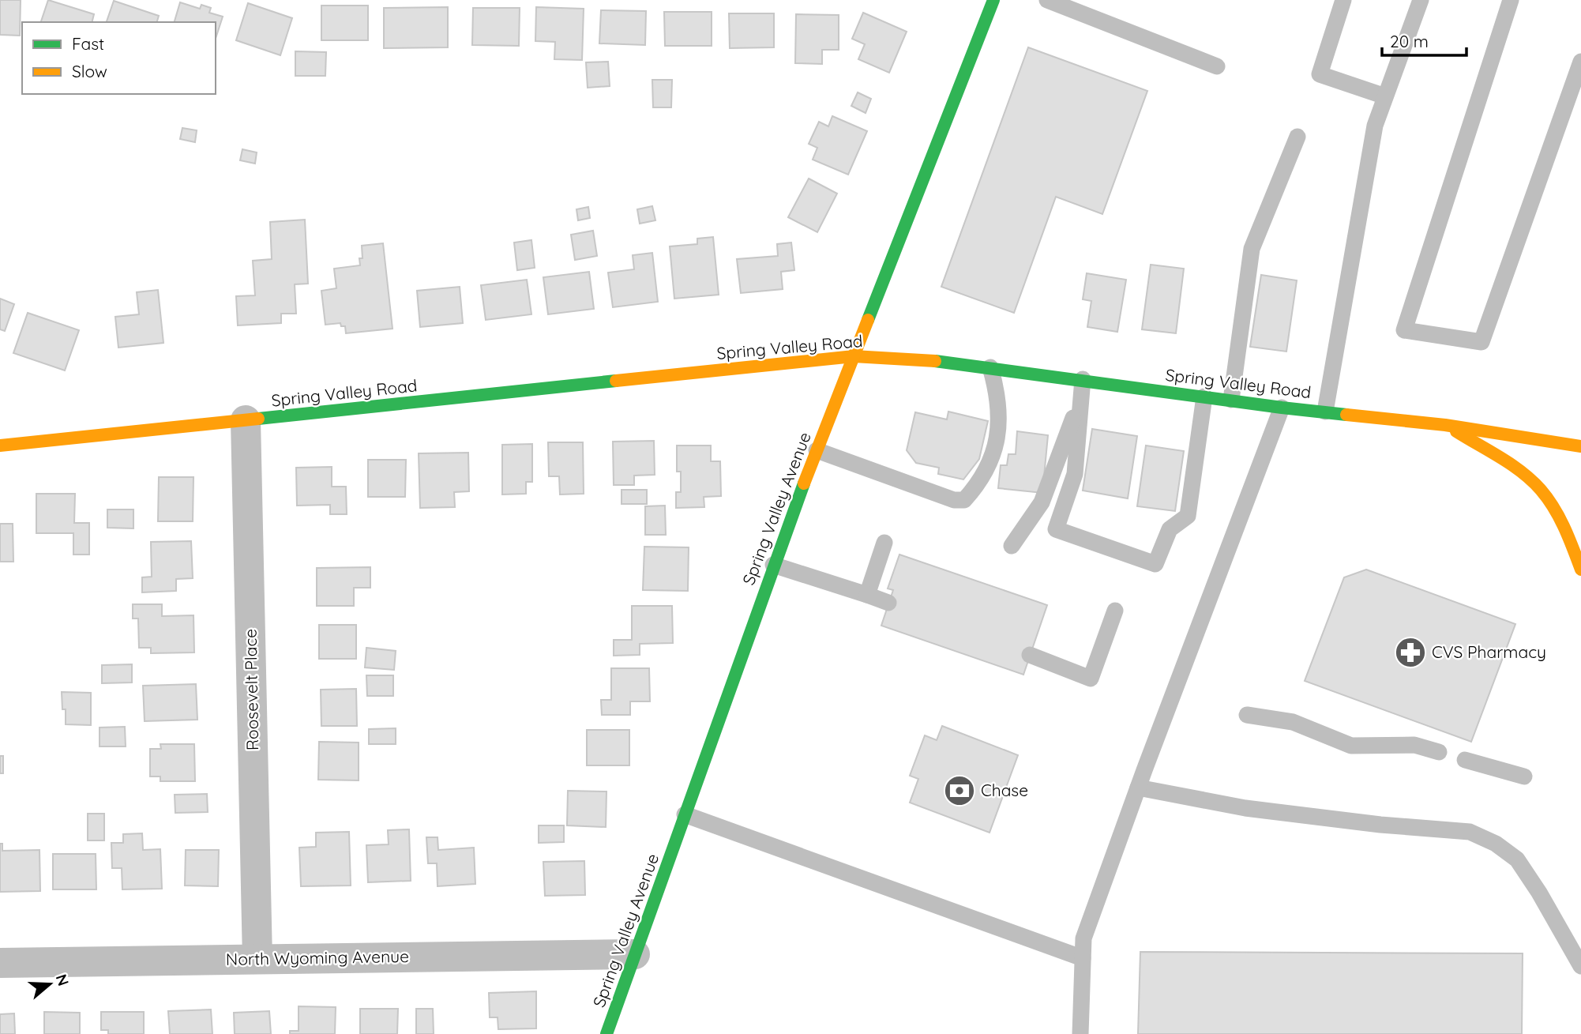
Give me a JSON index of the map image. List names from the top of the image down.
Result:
{
  "streets": {
    "street": [
      "Spring Valley Road",
      "Spring Valley Avenue",
      "Roosevelt Place",
      "North Wyoming Avenue"
    ]
  },
  "crossings": [
    ["Spring Valley Road", "Spring Valley Avenue"],
    ["Spring Valley Road", "Roosevelt Place"],
    ["Spring Valley Avenue", "North Wyoming Avenue"],
    ["Roosevelt Place", "North Wyoming Avenue"]
  ],
  "places": {
    "pharmacy": ["CVS Pharmacy"],
    "bank": ["Chase"]
  },
  "legend": ["Fast", "Slow"],
  "scale_bar": "20 m",
  "north": "right"
}
